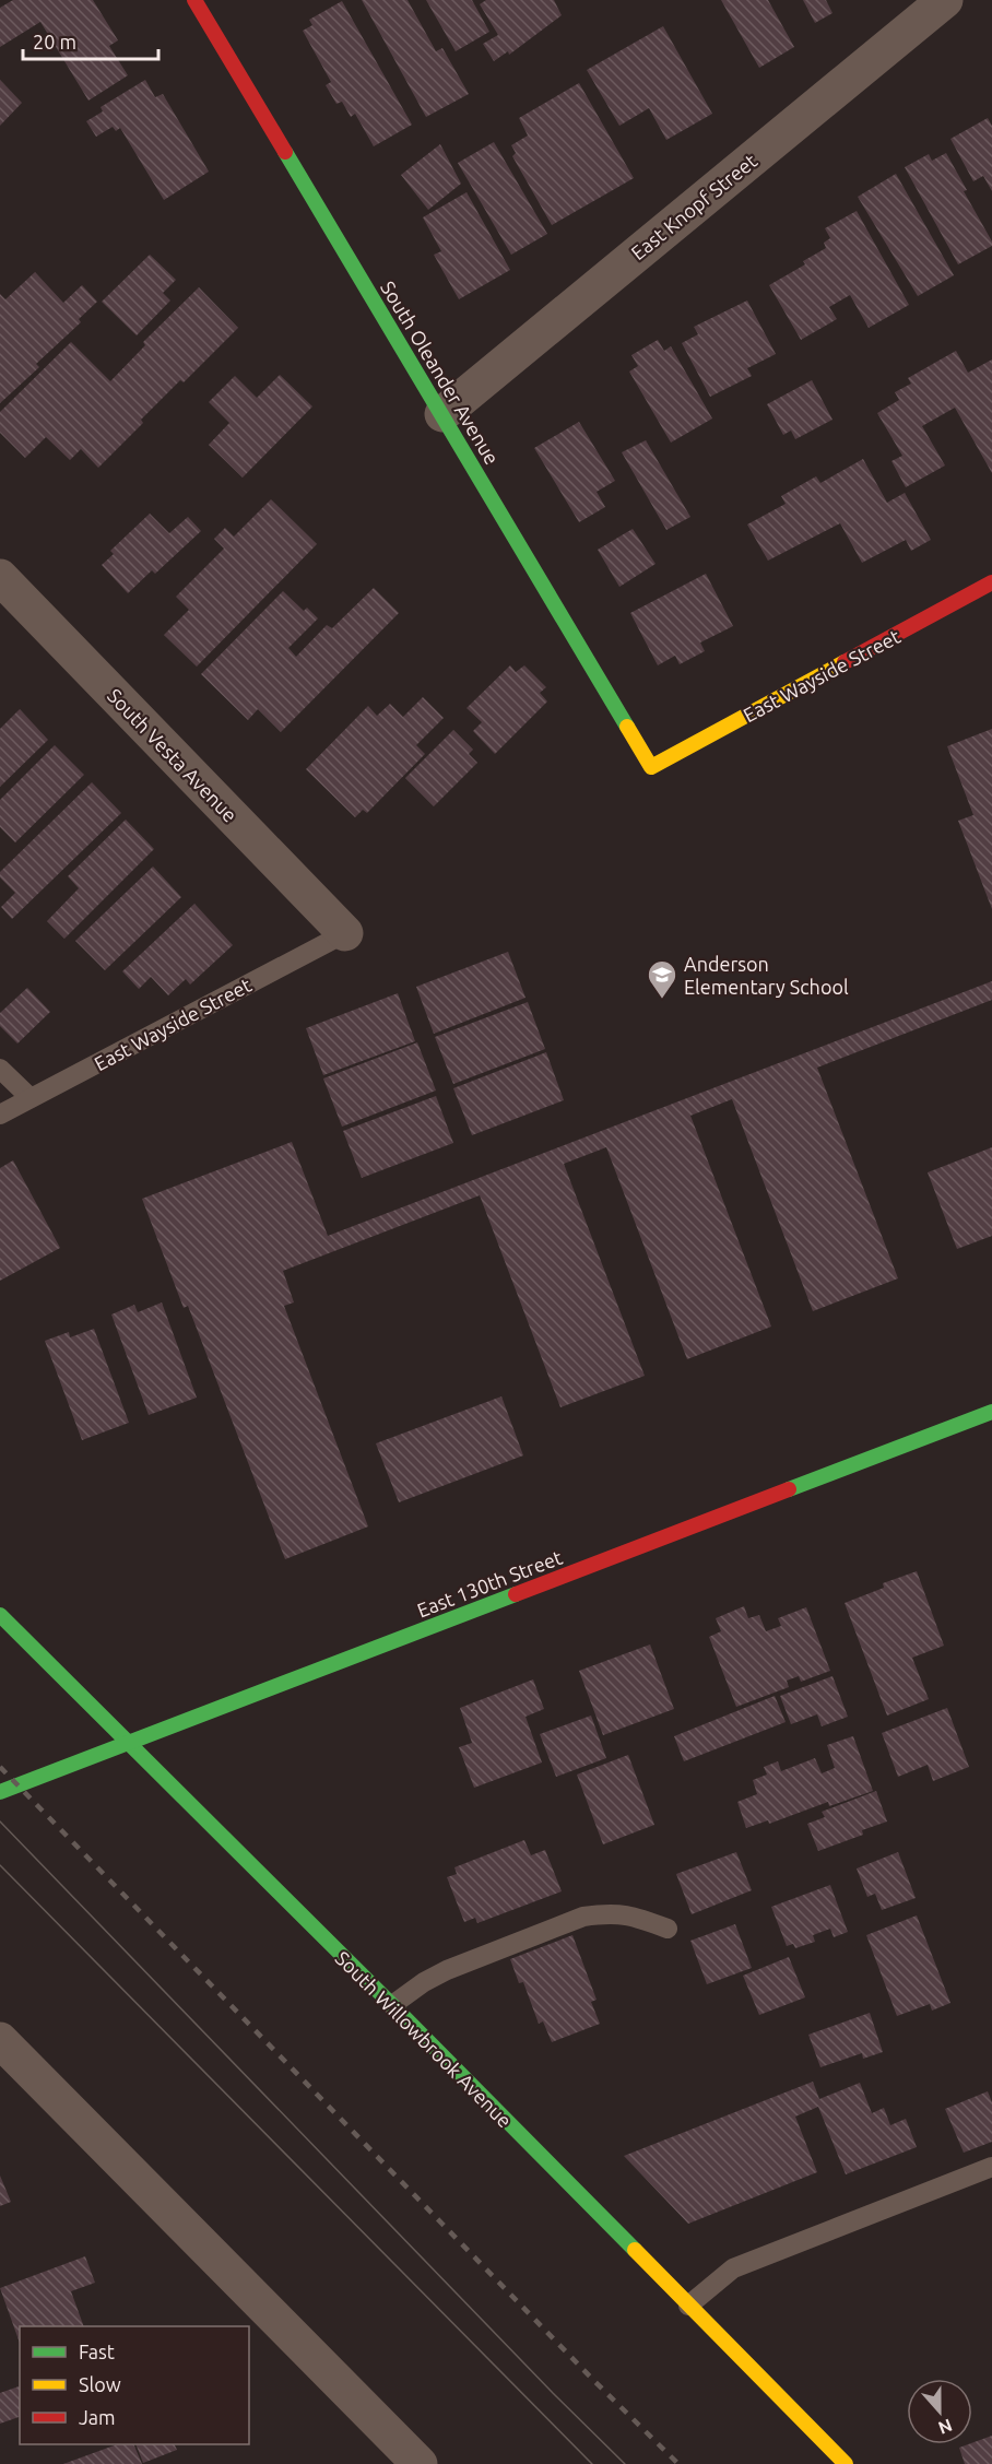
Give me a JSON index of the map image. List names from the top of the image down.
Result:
{
  "streets": {
    "street": [
      "East Knopf Street",
      "South Oleander Avenue",
      "East Wayside Street",
      "South Vesta Avenue",
      "East 130th Street",
      "South Willowbrook Avenue"
    ]
  },
  "crossings": [
    ["East Knopf Street", "South Oleander Avenue"],
    ["South Oleander Avenue", "East Wayside Street"],
    ["East Wayside Street", "South Vesta Avenue"],
    ["East 130th Street", "South Willowbrook Avenue"]
  ],
  "places": {
    "school or university": ["Anderson Elementary School"]
  },
  "legend": ["Fast", "Slow", "Jam"],
  "scale_bar": "20 m",
  "north": "bottom"
}
